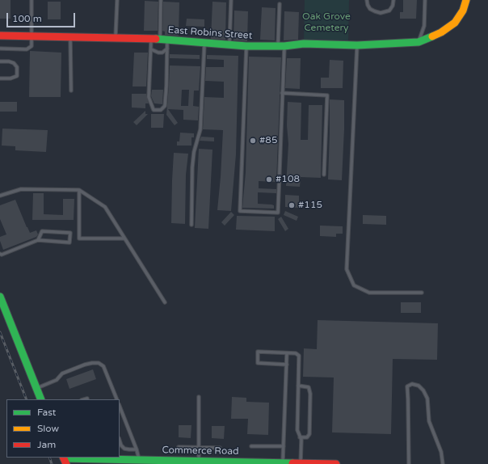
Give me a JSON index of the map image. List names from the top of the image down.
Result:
{
  "streets": {
    "street": ["East Robins Street", "Commerce Road"]
  },
  "parks": ["Oak Grove Cemetery"],
  "places": ["#85", "#108", "#115"],
  "legend": ["Fast", "Slow", "Jam"],
  "scale_bar": "100 m"
}
